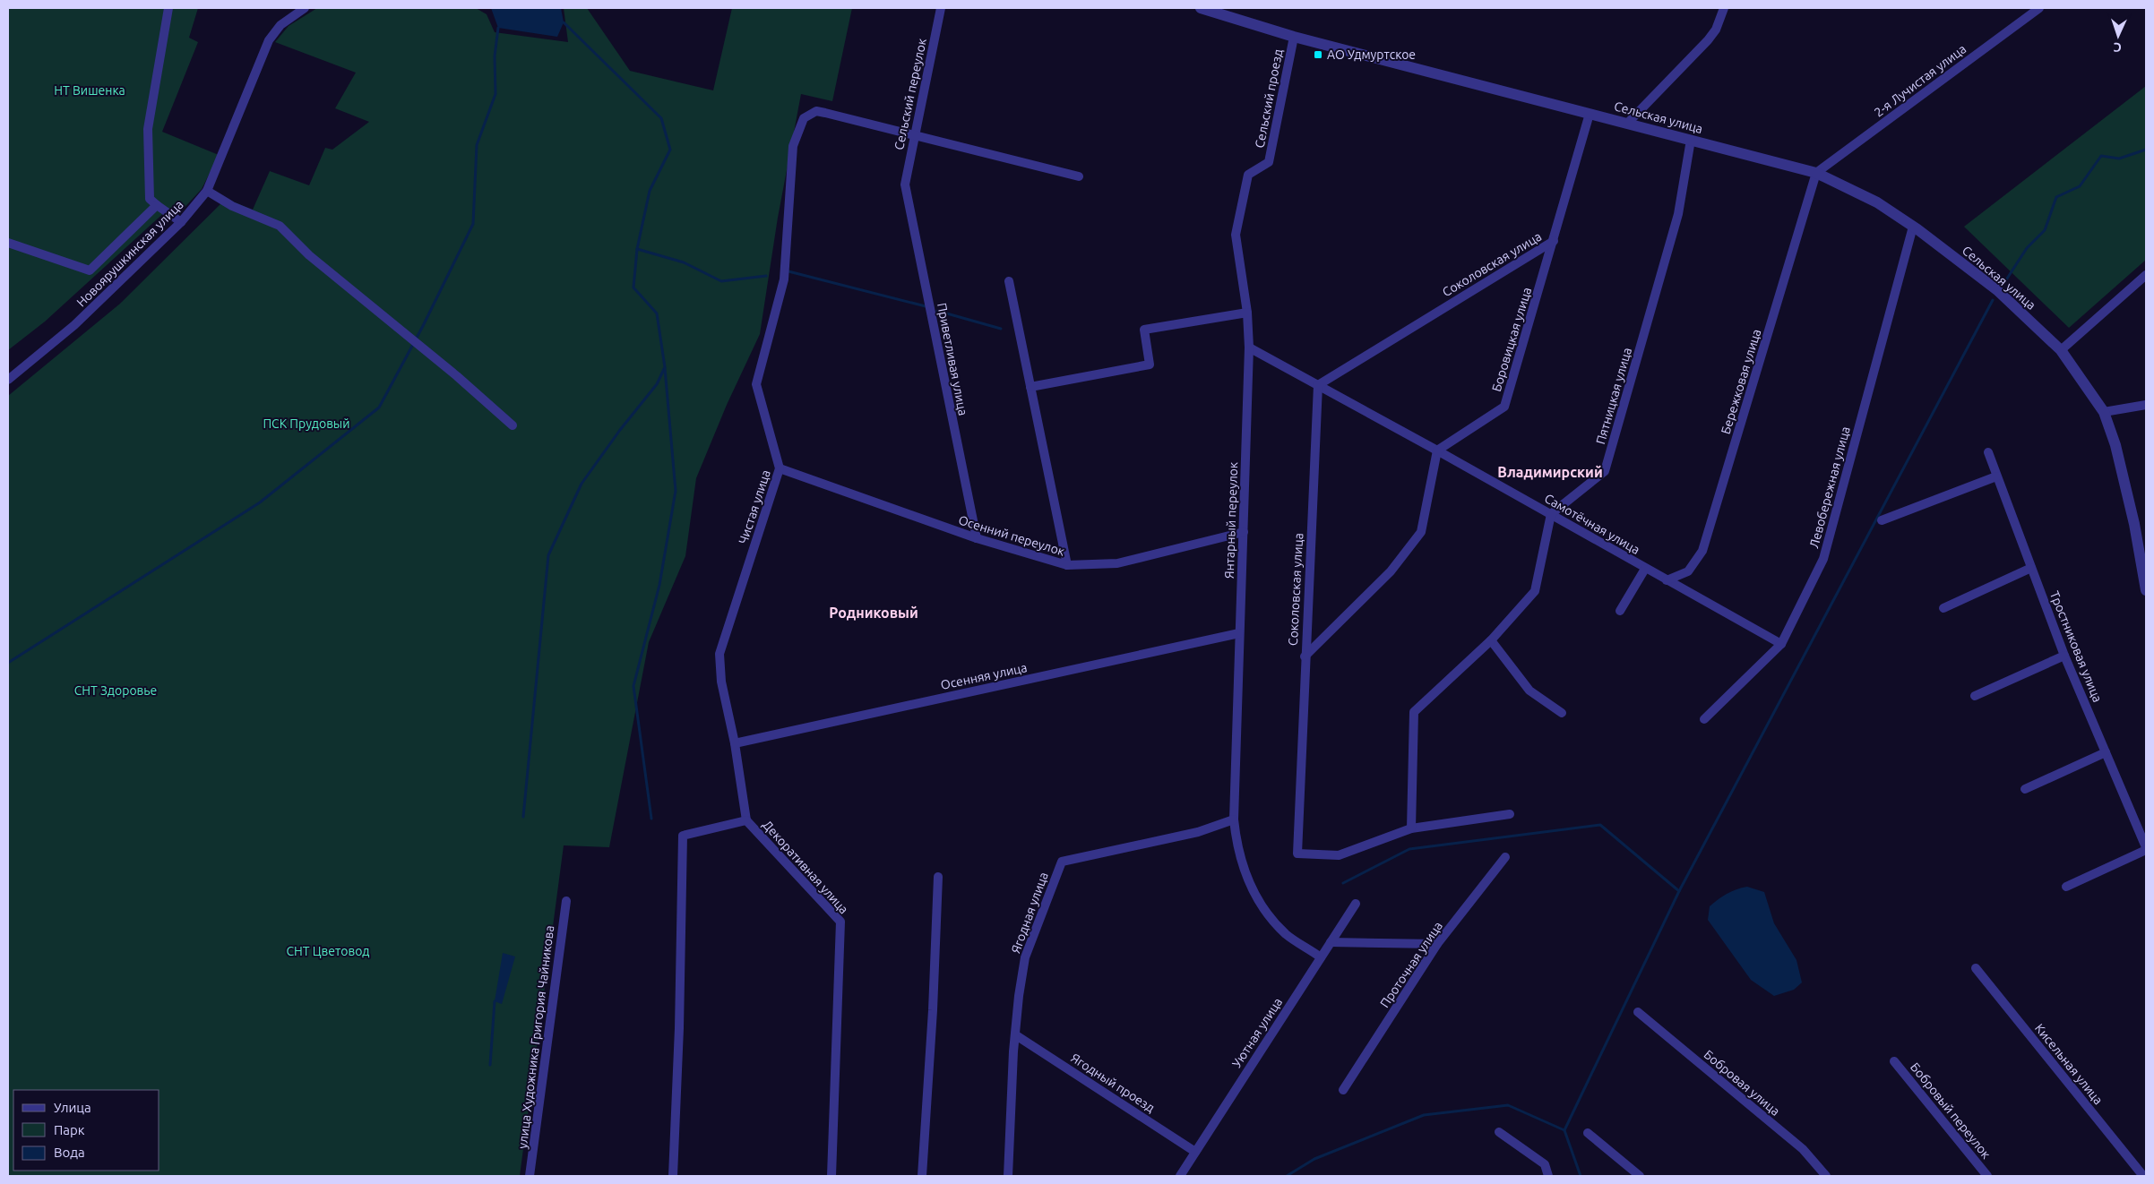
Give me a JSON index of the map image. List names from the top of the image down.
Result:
{
  "streets": {
    "street": [
      "2-я Лучистая улица",
      "Сельский переулок",
      "Сельский проезд",
      "Сельская улица",
      "Новоярушкинская улица",
      "Соколовская улица",
      "Боровицкая улица",
      "Приветливая улица",
      "Бережковая улица",
      "Пятницкая улица",
      "Левобережная улица",
      "Чистая улица",
      "Янтарный переулок",
      "Самотёчная улица",
      "Осенний переулок",
      "Тростниковая улица",
      "Осенняя улица",
      "Декоративная улица",
      "Ягодная улица",
      "Проточная улица",
      "Уютная улица",
      "улица Художника Григория Чайникова",
      "Кисельная улица",
      "Ягодный проезд",
      "Бобровая улица",
      "Бобровый переулок"
    ]
  },
  "crossings": [
    ["2-я Лучистая улица", "Сельская улица"],
    ["2-я Лучистая улица", "Бережковая улица"],
    ["Сельский переулок", "Приветливая улица"],
    ["Сельский переулок", "Чистая улица"],
    ["Сельский проезд", "Сельская улица"],
    ["Сельский проезд", "Янтарный переулок"],
    ["Сельская улица", "Боровицкая улица"],
    ["Сельская улица", "Бережковая улица"],
    ["Сельская улица", "Пятницкая улица"],
    ["Сельская улица", "Левобережная улица"],
    ["Соколовская улица", "Боровицкая улица"],
    ["Соколовская улица", "Самотёчная улица"],
    ["Боровицкая улица", "Самотёчная улица"],
    ["Приветливая улица", "Осенний переулок"],
    ["Бережковая улица", "Самотёчная улица"],
    ["Пятницкая улица", "Самотёчная улица"],
    ["Левобережная улица", "Самотёчная улица"],
    ["Чистая улица", "Осенний переулок"],
    ["Чистая улица", "Осенняя улица"],
    ["Чистая улица", "Декоративная улица"],
    ["Янтарный переулок", "Самотёчная улица"],
    ["Янтарный переулок", "Осенний переулок"],
    ["Янтарный переулок", "Осенняя улица"],
    ["Янтарный переулок", "Ягодная улица"],
    ["Янтарный переулок", "Уютная улица"],
    ["Ягодная улица", "Ягодный проезд"],
    ["Уютная улица", "Ягодный проезд"]
  ],
  "districts": ["Владимирский", "Родниковый"],
  "parks": [
    "НТ Вишенка",
    "ПСК Прудовый",
    "СНТ Здоровье",
    "СНТ Цветовод"
  ],
  "places": {
    "transit": ["АО Удмуртское"]
  },
  "legend": ["Улица", "Парк", "Вода"],
  "north": "bottom"
}
